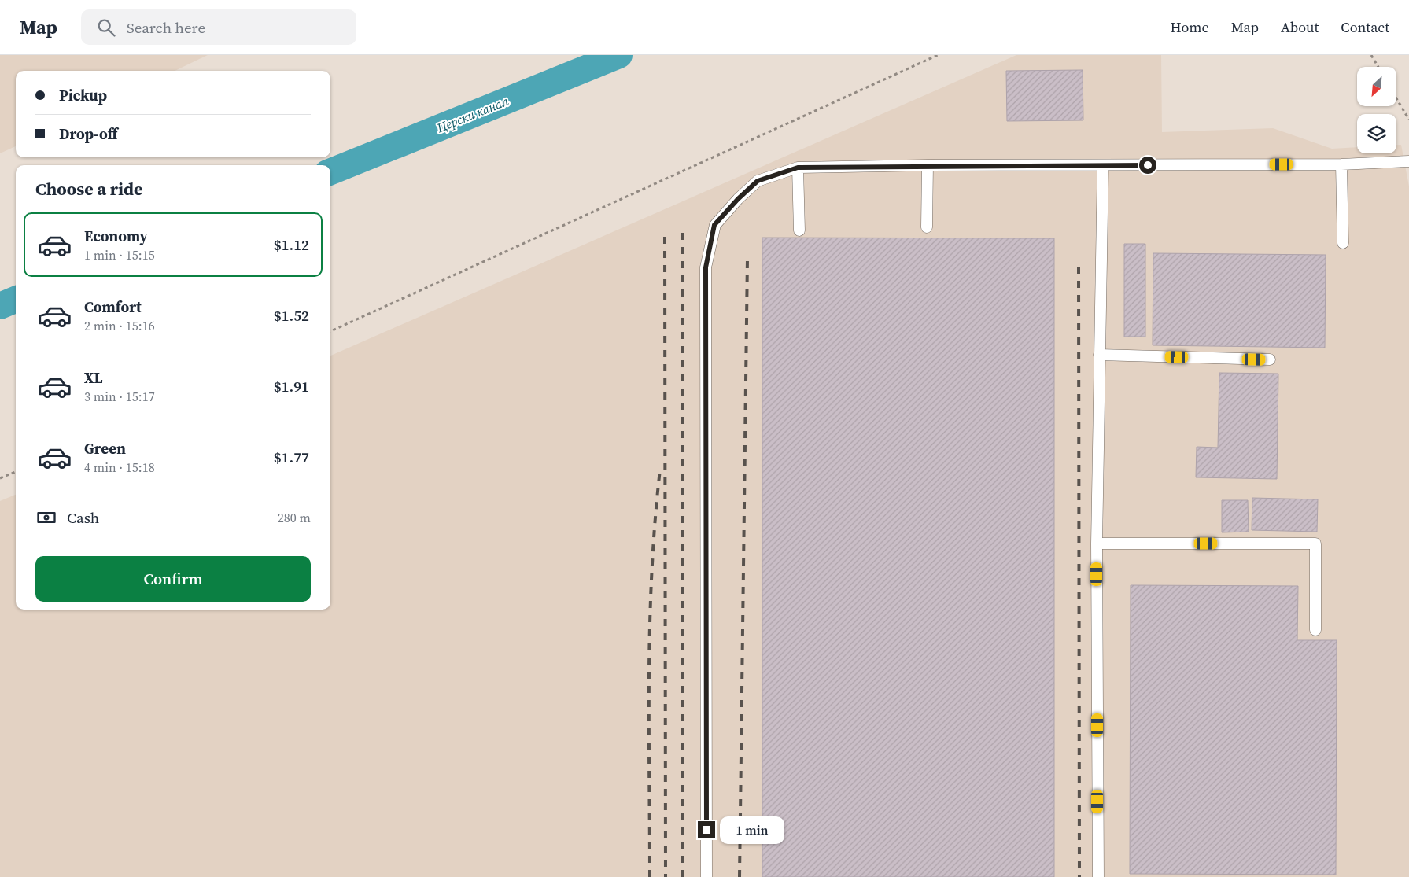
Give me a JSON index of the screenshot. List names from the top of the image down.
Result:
{
  "water": ["Церски канал"],
  "north": "bottom left",
  "page": {
    "header": "Map",
    "search": "Search here",
    "nav": [
      "Home",
      "Map",
      "About",
      "Contact"
    ],
    "banner": ["Pickup", "Drop-off"],
    "heading": "Choose a ride",
    "list": [
      {
        "name": "Economy",
        "note": "1 min · 15:15",
        "value": "$1.12"
      },
      {
        "name": "Comfort",
        "note": "2 min · 15:16",
        "value": "$1.52"
      },
      {
        "name": "XL",
        "note": "3 min · 15:17",
        "value": "$1.91"
      },
      {
        "name": "Green",
        "note": "4 min · 15:18",
        "value": "$1.77"
      }
    ],
    "pay": ["Cash", "280 m"],
    "buttons": "Confirm",
    "bubble": "1 min"
  }
}
